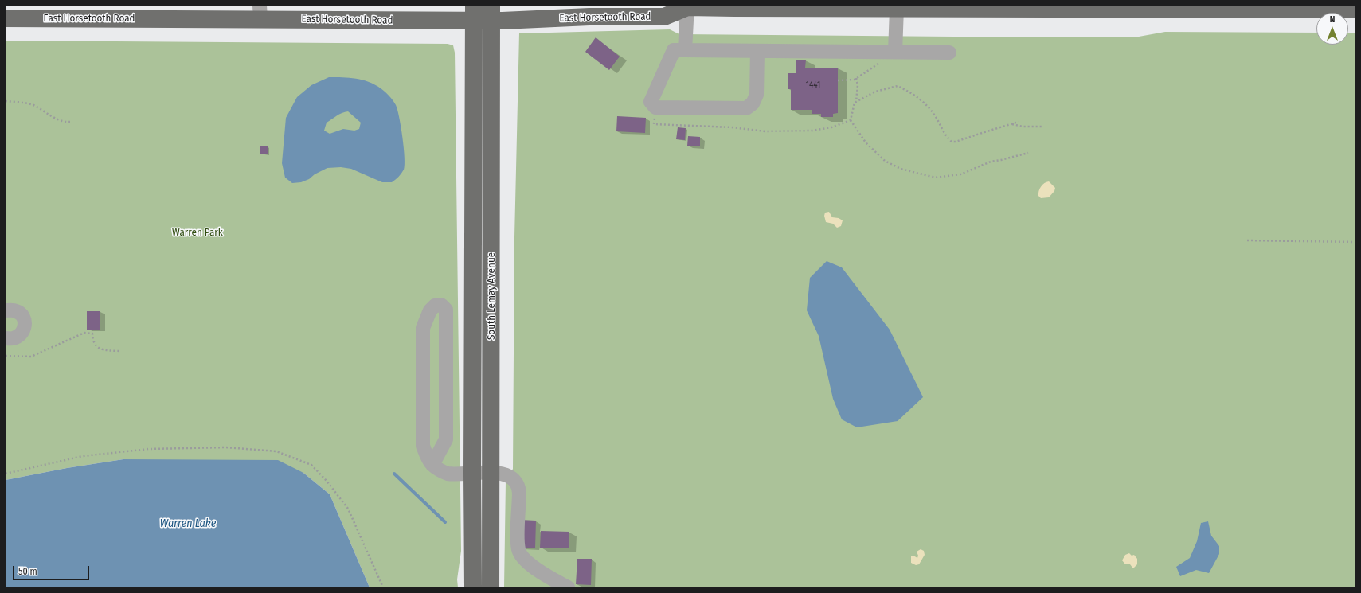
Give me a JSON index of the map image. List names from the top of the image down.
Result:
{
  "streets": {
    "main road": ["East Horsetooth Road", "South Lemay Avenue"]
  },
  "crossings": [
    ["East Horsetooth Road", "South Lemay Avenue"]
  ],
  "water": ["Warren Lake"],
  "parks": ["Warren Park"],
  "house_numbers": ["1441"],
  "scale_bar": "50 m",
  "north": "top"
}
